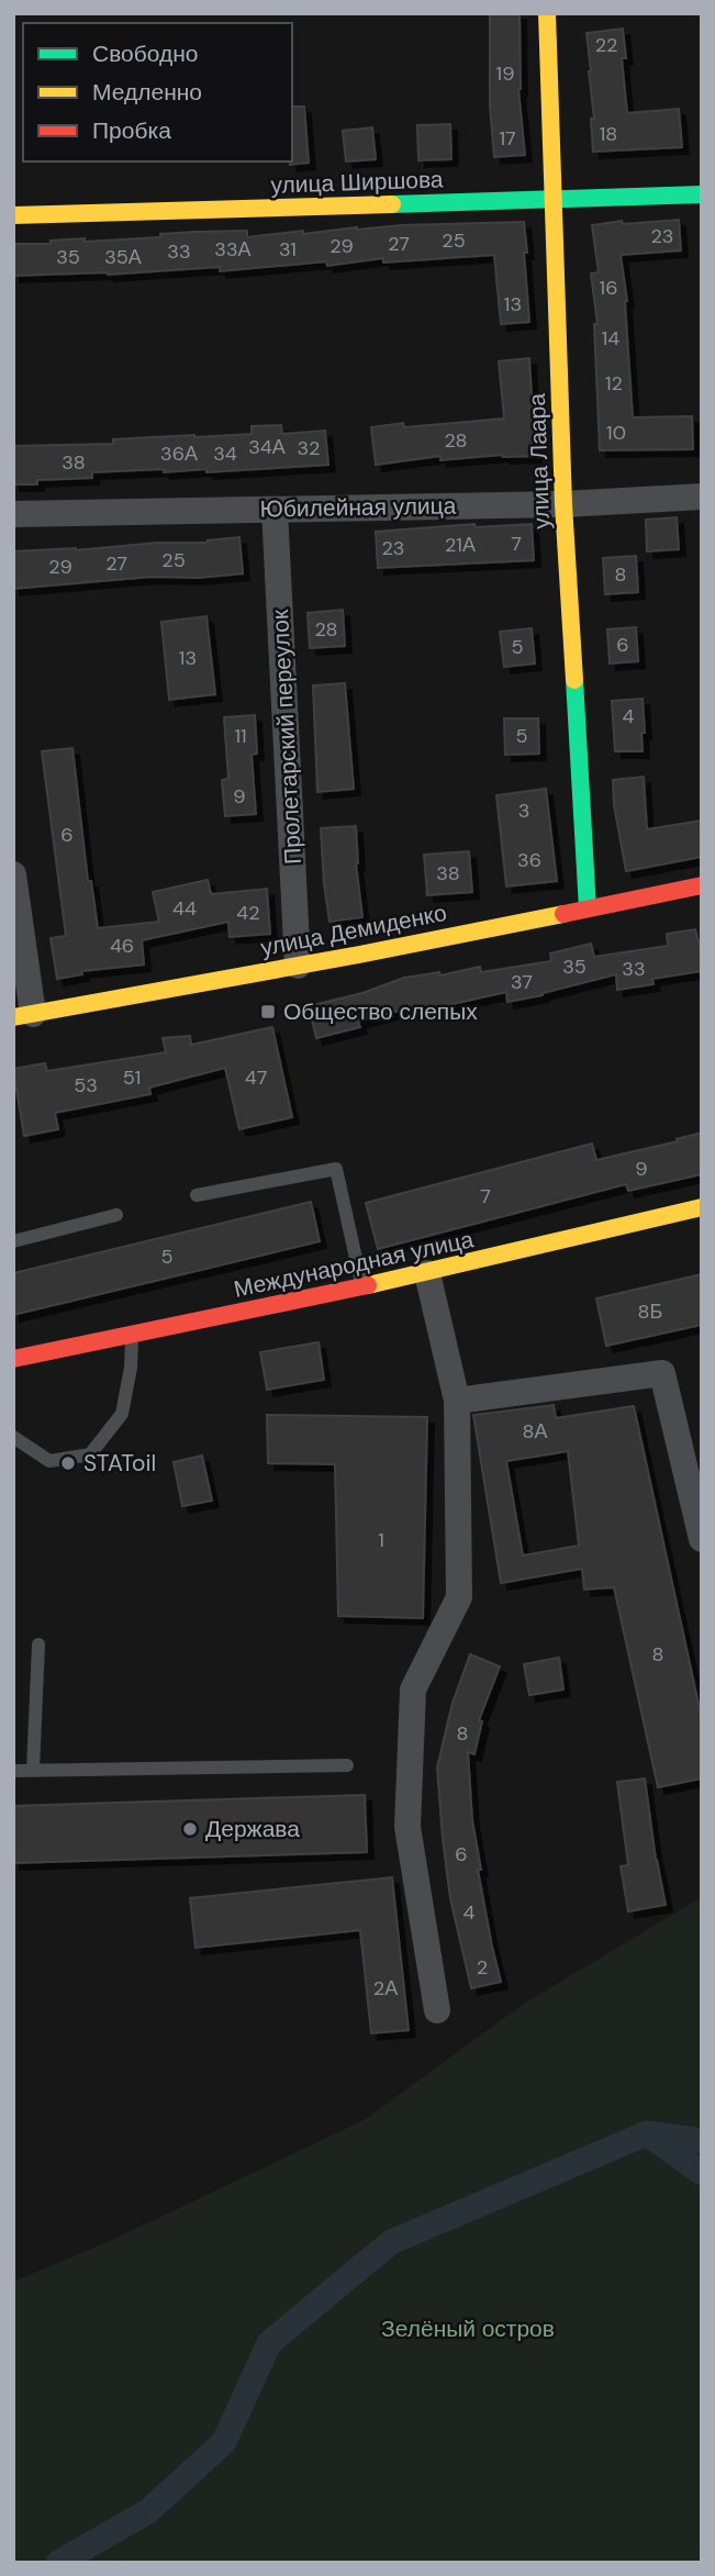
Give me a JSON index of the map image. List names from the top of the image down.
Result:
{
  "streets": {
    "street": [
      "улица Ширшова",
      "улица Лаара",
      "Юбилейная улица",
      "Пролетарский переулок",
      "улица Демиденко",
      "Международная улица"
    ]
  },
  "crossings": [
    ["улица Ширшова", "улица Лаара"],
    ["улица Лаара", "Юбилейная улица"],
    ["улица Лаара", "улица Демиденко"],
    ["Юбилейная улица", "Пролетарский переулок"],
    ["Пролетарский переулок", "улица Демиденко"]
  ],
  "parks": ["Зелёный остров"],
  "places": {
    "transit": ["Общество слепых"],
    "other": ["STAToil", "Держава"]
  },
  "house_numbers": [
    "22",
    "19",
    "18",
    "17",
    "23",
    "25",
    "27",
    "29",
    "33А",
    "31",
    "33",
    "35",
    "35А",
    "16",
    "13",
    "14",
    "12",
    "10",
    "28",
    "34А",
    "32",
    "36А",
    "34",
    "38",
    "7",
    "21А",
    "23",
    "25",
    "27",
    "29",
    "8",
    "28",
    "6",
    "5",
    "13",
    "4",
    "11",
    "5",
    "9",
    "3",
    "6",
    "36",
    "38",
    "44",
    "42",
    "46",
    "35",
    "33",
    "37",
    "51",
    "47",
    "53",
    "9",
    "7",
    "5",
    "8Б",
    "8А",
    "1",
    "8",
    "8",
    "6",
    "4",
    "2",
    "2А"
  ],
  "legend": ["Свободно", "Медленно", "Пробка"]
}
